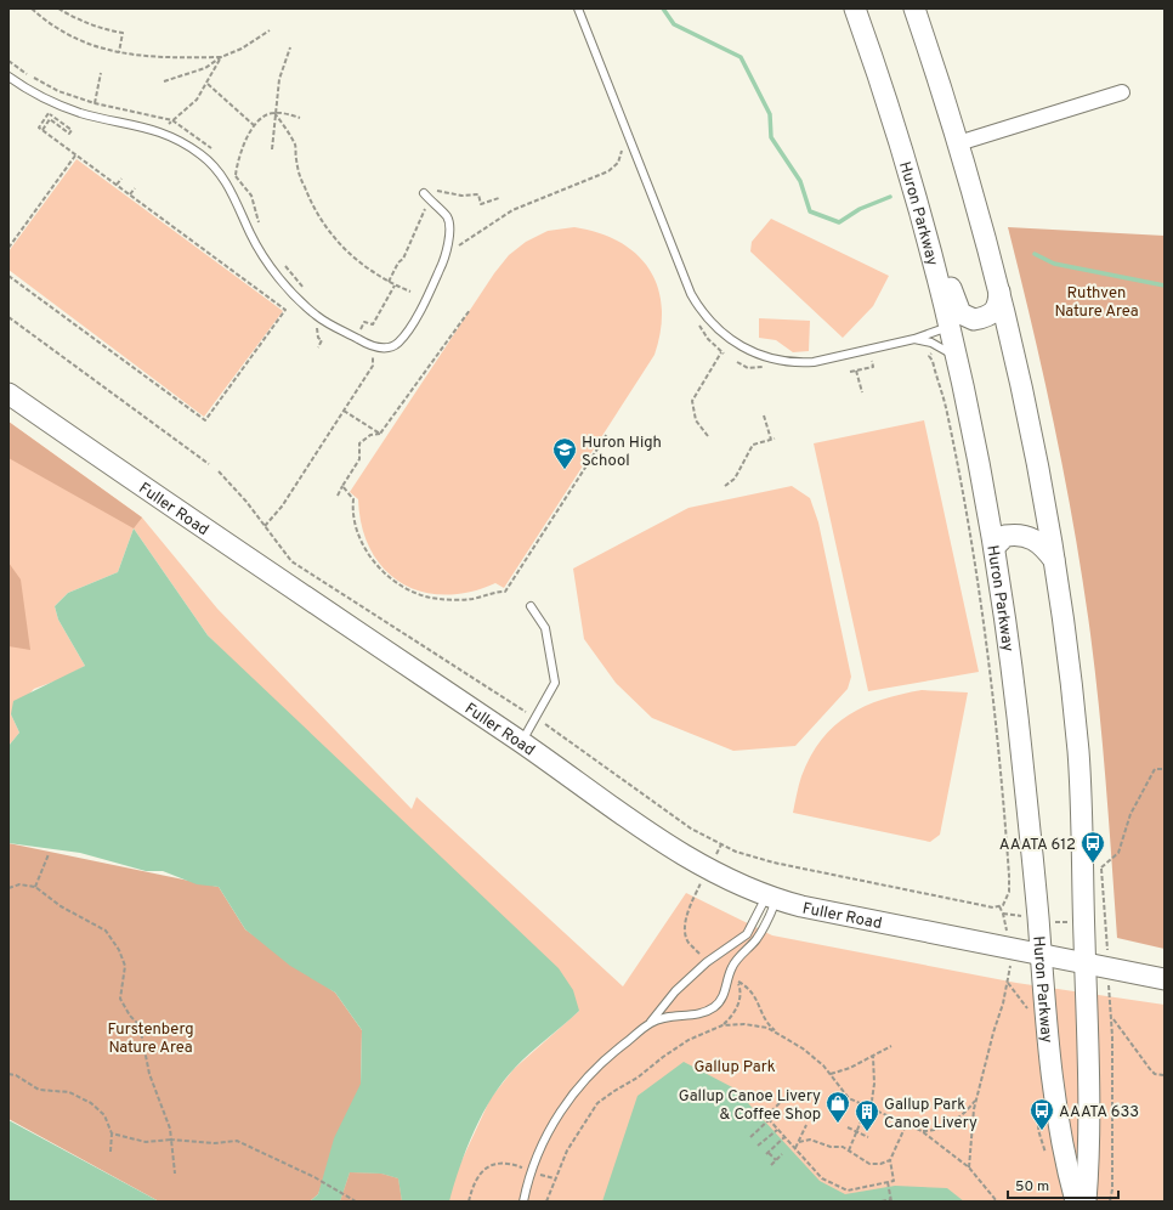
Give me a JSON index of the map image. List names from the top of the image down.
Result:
{
  "streets": {
    "main road": ["Huron Parkway", "Fuller Road"]
  },
  "crossings": [
    ["Huron Parkway", "Fuller Road"]
  ],
  "parks": ["Ruthven Nature Area", "Furstenberg Nature Area", "Gallup Park"],
  "places": {
    "school or university": ["Huron High School"],
    "bus stop": ["AAATA 612", "AAATA 633"],
    "shop": ["Gallup Canoe Livery & Coffee Shop"],
    "building": ["Gallup Park Canoe Livery"]
  },
  "scale_bar": "50 m"
}
